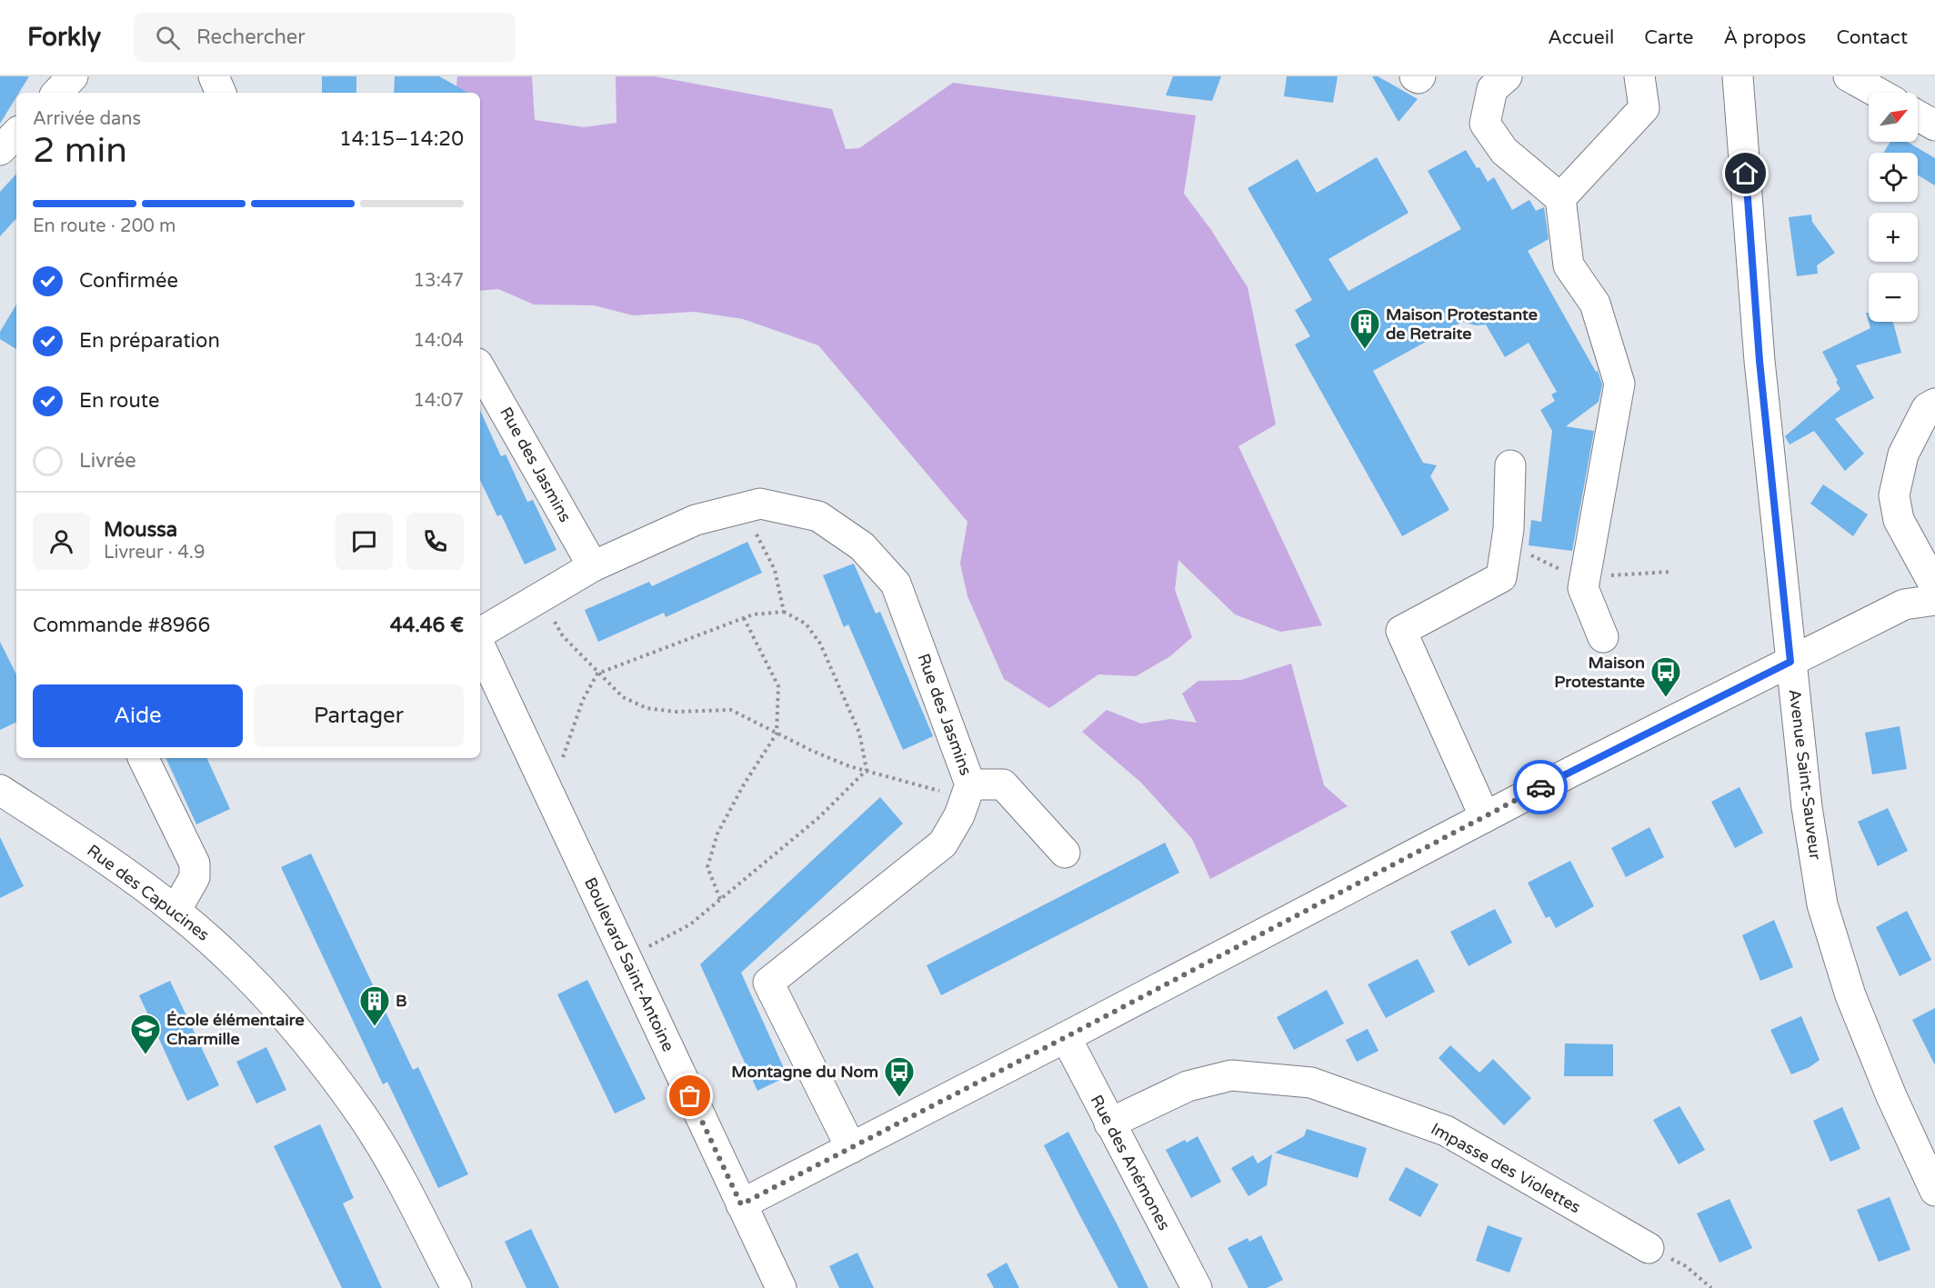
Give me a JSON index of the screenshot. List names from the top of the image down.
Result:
{
  "streets": {
    "street": [
      "Rue des Jasmins",
      "Avenue Saint-Sauveur",
      "Rue des Capucines",
      "Boulevard Saint-Antoine",
      "Rue des Anémones",
      "Impasse des Violettes"
    ]
  },
  "crossings": [
    ["Rue des Anémones", "Impasse des Violettes"]
  ],
  "places": {
    "building": ["Maison Protestante de Retraite", "B"],
    "bus stop": ["Maison Protestante", "Montagne du Nom"],
    "school or university": ["École élémentaire Charmille"]
  },
  "north": "top right",
  "page": {
    "header": "Forkly",
    "search": "Rechercher",
    "nav": [
      "Accueil",
      "Carte",
      "À propos",
      "Contact"
    ],
    "map_buttons": ["+", "−"],
    "heading": ["2 min", "Arrivée dans", "14:15–14:20"],
    "panel": [
      "Moussa",
      "Livreur · 4.9",
      "Commande #8966",
      "44.46 €"
    ],
    "bar": "En route · 200 m",
    "list": [
      ["Confirmée", "13:47"],
      ["En préparation", "14:04"],
      ["En route", "14:07"],
      "Livrée"
    ],
    "buttons": ["Aide", "Partager"]
  }
}
